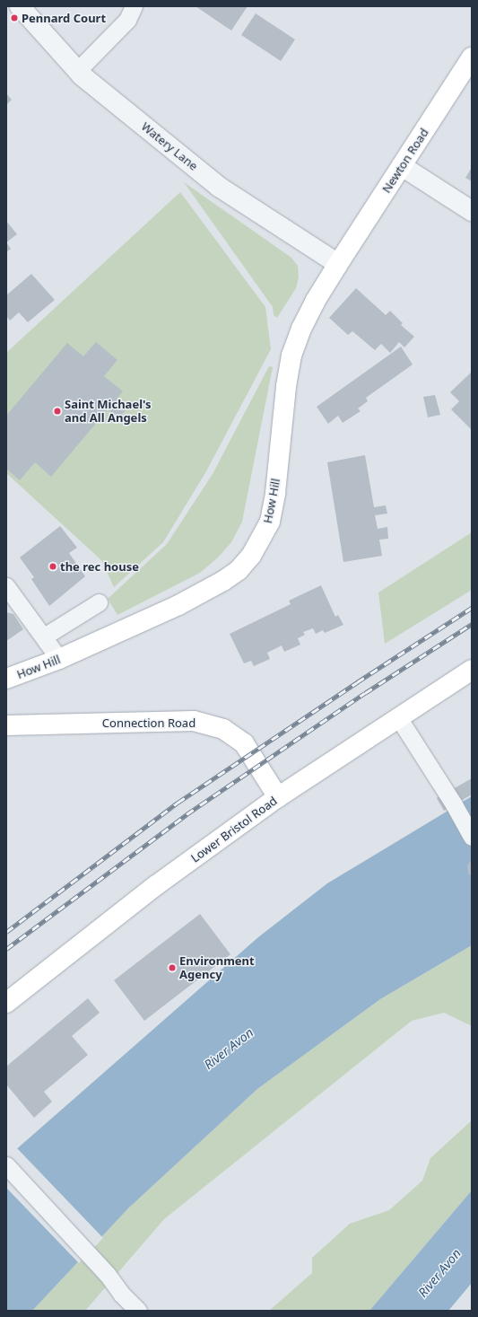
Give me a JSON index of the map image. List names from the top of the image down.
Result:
{
  "streets": {
    "main road": [
      "Newton Road",
      "How Hill",
      "Connection Road",
      "Lower Bristol Road"
    ],
    "street": ["Watery Lane"]
  },
  "crossings": [
    ["Watery Lane", "Newton Road"],
    ["Watery Lane", "How Hill"],
    ["Newton Road", "How Hill"],
    ["Connection Road", "Lower Bristol Road"]
  ],
  "water": ["River Avon"],
  "places": [
    "Pennard Court",
    "Saint Michael's and All Angels",
    "the rec house",
    "Environment Agency"
  ]
}
